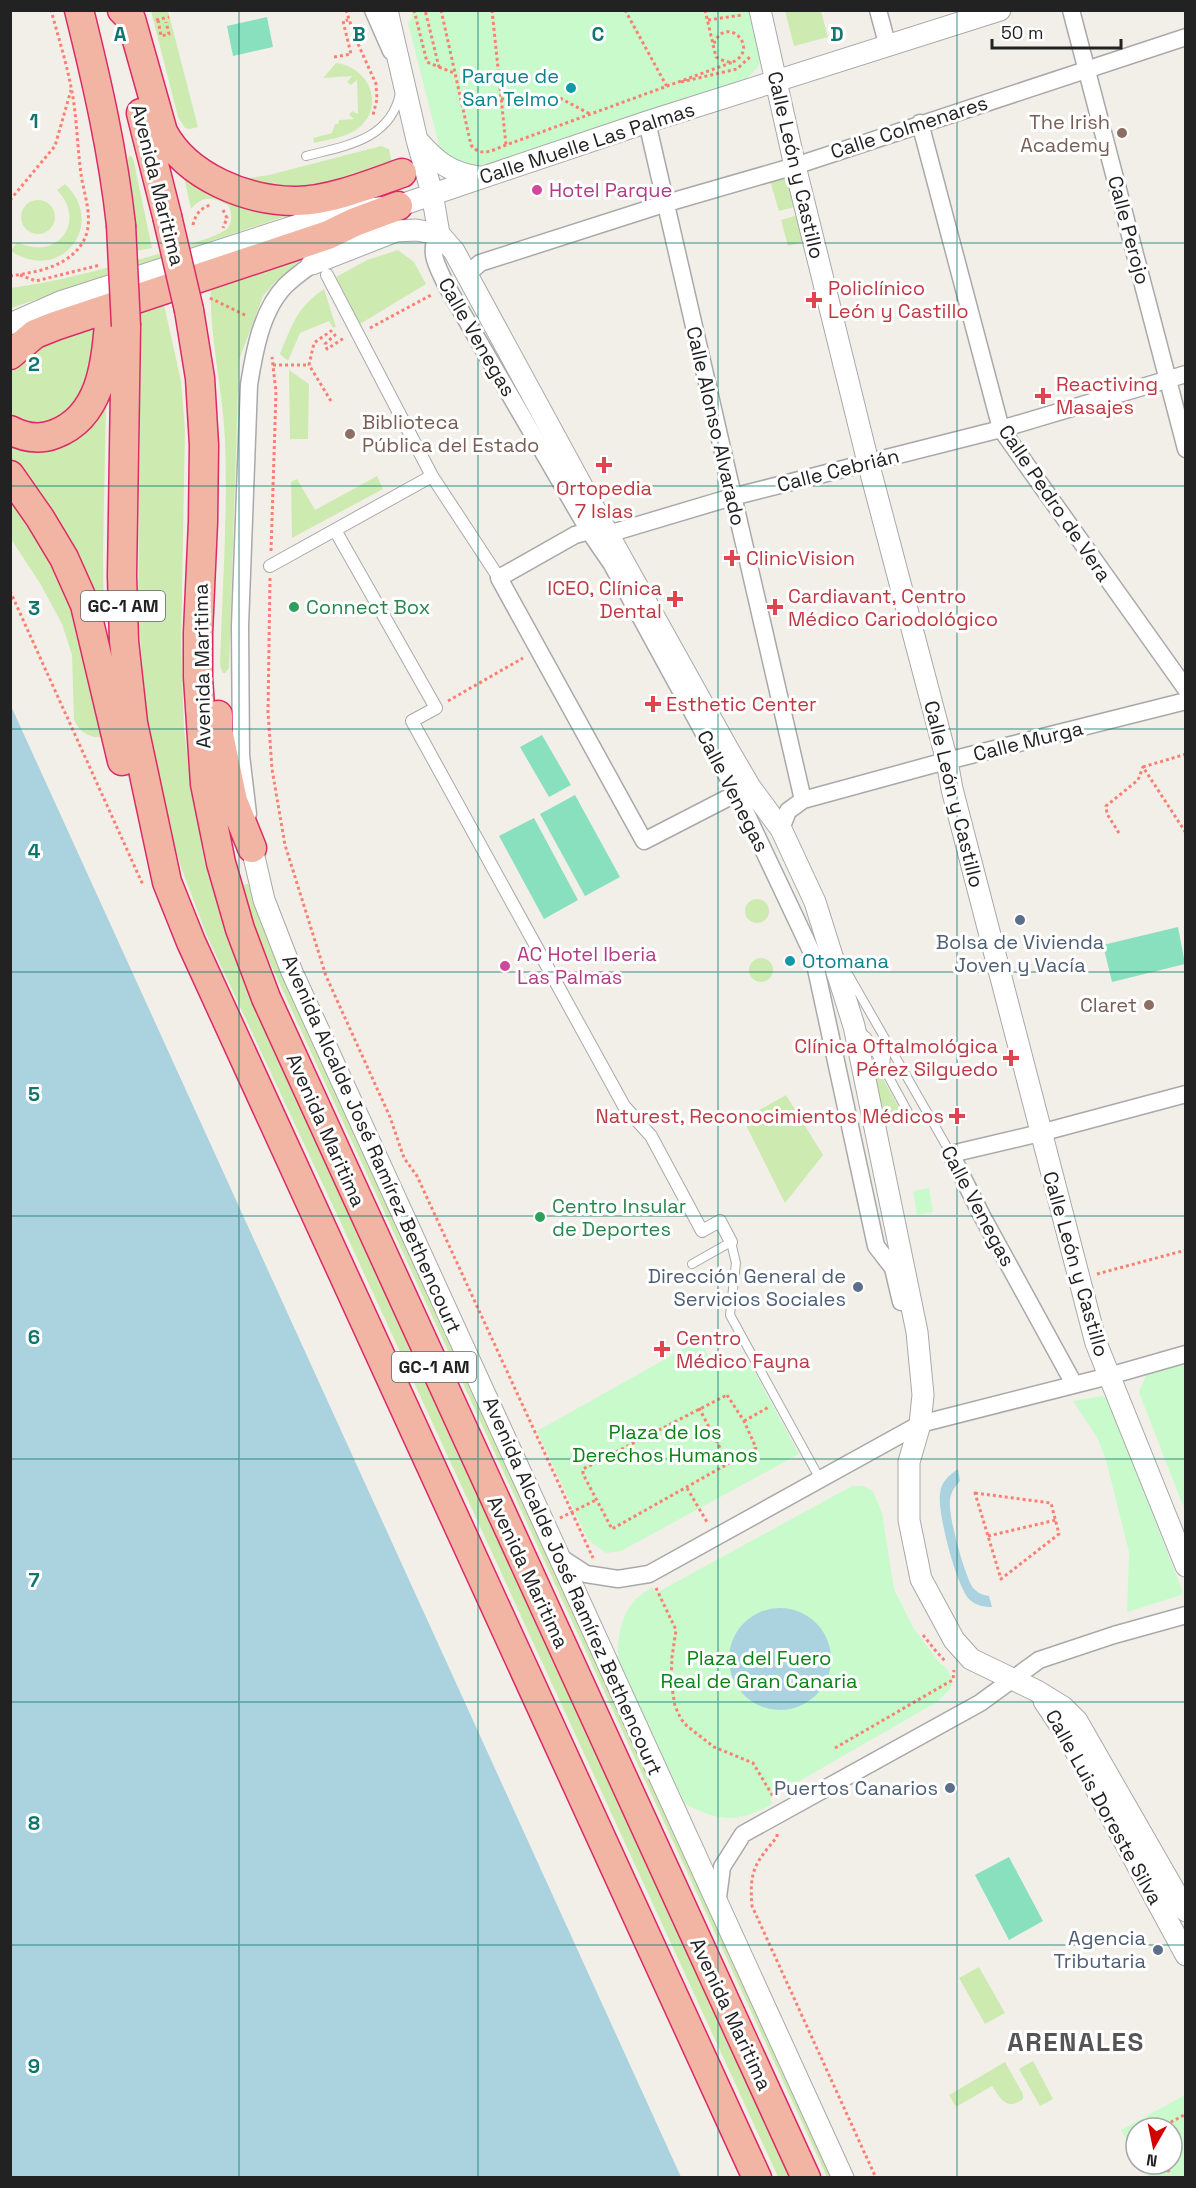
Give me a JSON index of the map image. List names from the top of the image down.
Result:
{
  "streets": {
    "highway": ["Avenida Maritima", "GC-1 AM"],
    "street": [
      "Calle Colmenares",
      "Calle Muelle Las Palmas",
      "Calle León y Castillo",
      "Calle Perojo",
      "Calle Venegas",
      "Calle Alonso Alvarado",
      "Calle Cebrián",
      "Calle Pedro de Vera",
      "Calle Murga",
      "Avenida Alcalde José Ramírez Bethencourt",
      "Calle Luis Doreste Silva"
    ]
  },
  "crossings": [
    ["Calle Colmenares", "Calle León y Castillo"],
    ["Calle Colmenares", "Calle Perojo"],
    ["Calle Colmenares", "Calle Venegas"],
    ["Calle Colmenares", "Calle Alonso Alvarado"],
    ["Calle Colmenares", "Calle Pedro de Vera"],
    ["Calle Muelle Las Palmas", "Calle León y Castillo"],
    ["Calle Muelle Las Palmas", "Calle Venegas"],
    ["Calle Muelle Las Palmas", "Calle Alonso Alvarado"],
    ["Calle Muelle Las Palmas", "Avenida Alcalde José Ramírez Bethencourt"],
    ["Calle León y Castillo", "Calle Cebrián"],
    ["Calle León y Castillo", "Calle Murga"],
    ["Calle Perojo", "Calle Cebrián"],
    ["Calle Venegas", "Calle Cebrián"],
    ["Calle Venegas", "Calle Luis Doreste Silva"],
    ["Calle Alonso Alvarado", "Calle Cebrián"],
    ["Calle Alonso Alvarado", "Calle Murga"],
    ["Calle Cebrián", "Calle Pedro de Vera"]
  ],
  "districts": ["ARENALES"],
  "parks": ["Plaza de los Derechos Humanos", "Plaza del Fuero Real de Gran Canaria"],
  "places": {
    "other": [
      "Parque de San Telmo",
      "The Irish Academy",
      "Hotel Parque",
      "Biblioteca Pública del Estado",
      "Connect Box",
      "Bolsa de Vivienda Joven y Vacía",
      "Otomana",
      "AC Hotel Iberia Las Palmas",
      "Claret",
      "Centro Insular de Deportes",
      "Dirección General de Servicios Sociales",
      "Puertos Canarios",
      "Agencia Tributaria"
    ],
    "health": [
      "Policlínico León y Castillo",
      "Reactiving Masajes",
      "Ortopedia 7 Islas",
      "ClinicVision",
      "ICEO, Clínica Dental",
      "Cardiavant, Centro Médico Cariodológico",
      "Esthetic Center",
      "Clínica Oftalmológica Pérez Silguedo",
      "Naturest, Reconocimientos Médicos",
      "Centro Médico Fayna"
    ]
  },
  "scale_bar": "50 m",
  "north": "bottom",
  "grid": {
    "columns": [
      "A",
      "B",
      "C",
      "D"
    ],
    "rows": [
      "1",
      "2",
      "3",
      "4",
      "5",
      "6",
      "7",
      "8",
      "9"
    ]
  }
}
